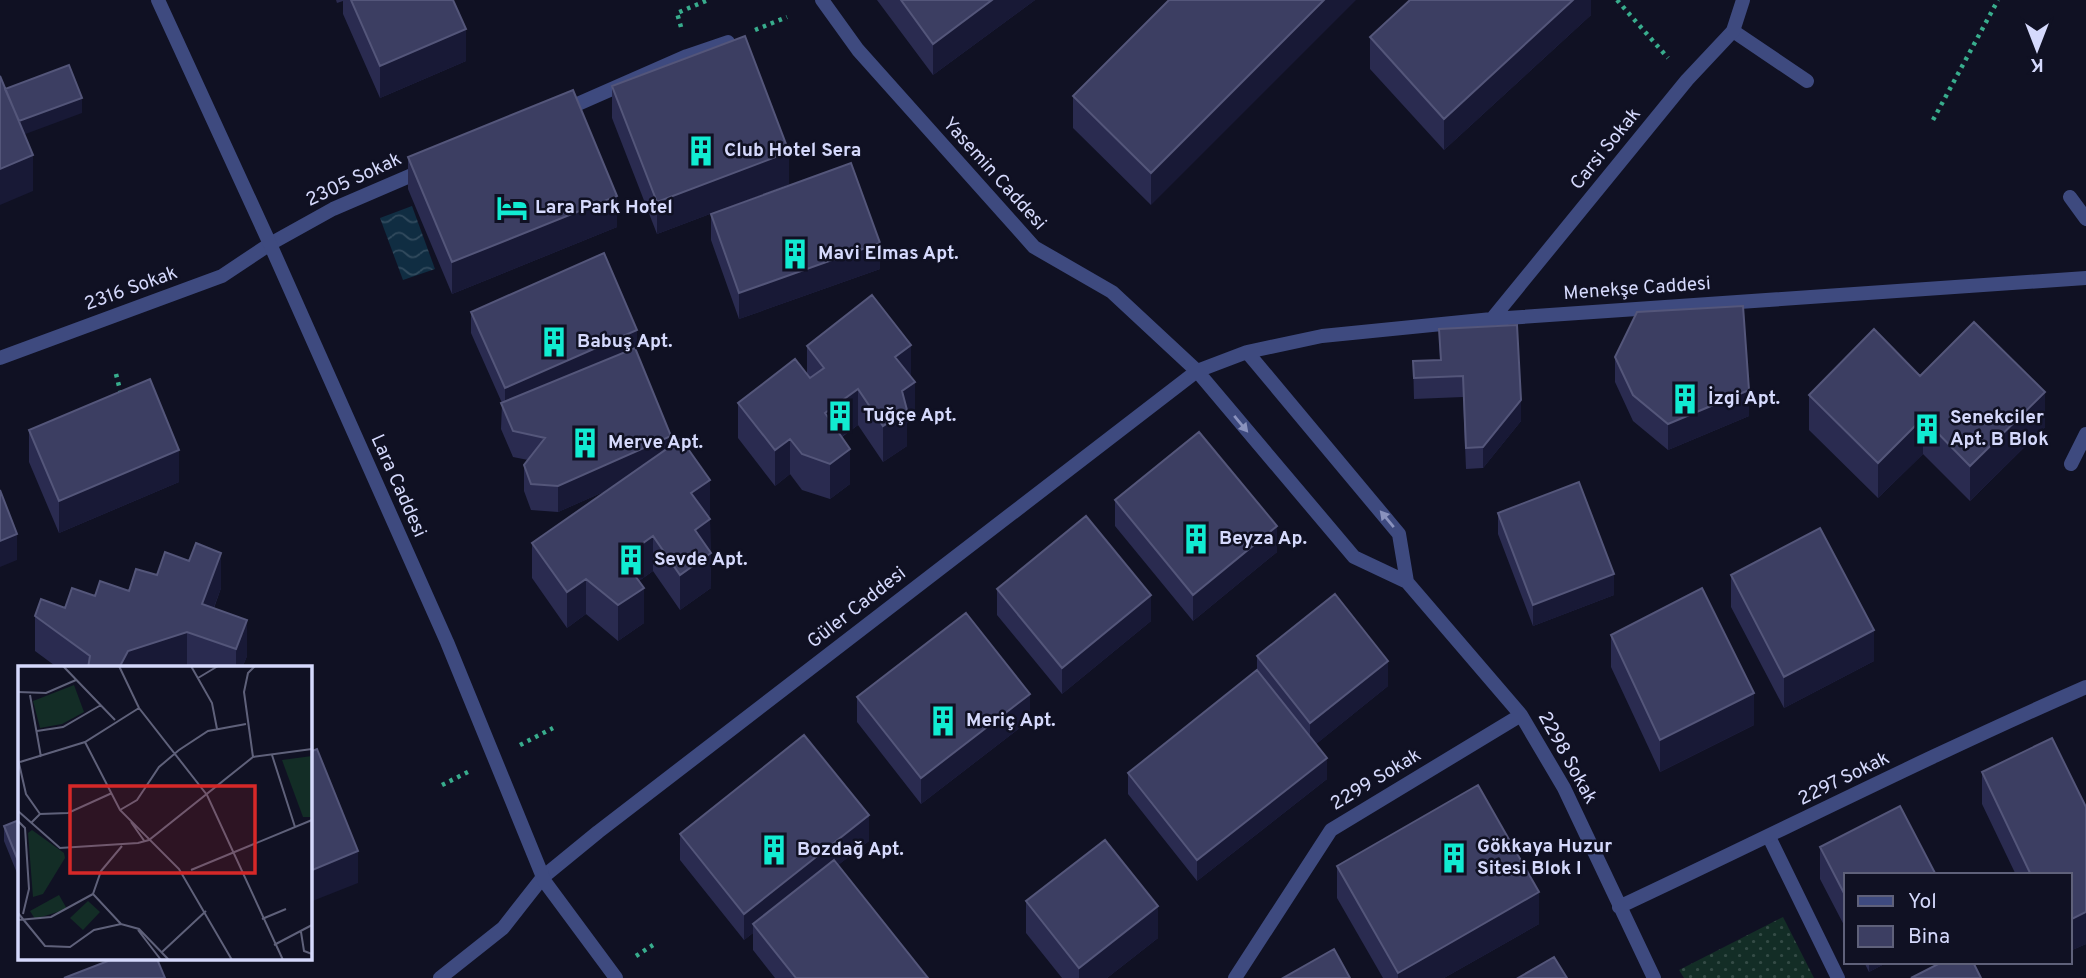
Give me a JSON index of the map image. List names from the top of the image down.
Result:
{
  "streets": {
    "street": [
      "Carsi Sokak",
      "Yasemin Caddesi",
      "2305 Sokak",
      "2316 Sokak",
      "Menekşe Caddesi",
      "Lara Caddesi",
      "Güler Caddesi",
      "2298 Sokak",
      "2297 Sokak",
      "2299 Sokak"
    ]
  },
  "crossings": [
    ["Carsi Sokak", "Menekşe Caddesi"],
    ["Yasemin Caddesi", "Menekşe Caddesi"],
    ["Yasemin Caddesi", "Güler Caddesi"],
    ["Yasemin Caddesi", "2298 Sokak"],
    ["2305 Sokak", "2316 Sokak"],
    ["2305 Sokak", "Lara Caddesi"],
    ["2316 Sokak", "Lara Caddesi"],
    ["Menekşe Caddesi", "Güler Caddesi"],
    ["Menekşe Caddesi", "2298 Sokak"],
    ["Lara Caddesi", "Güler Caddesi"],
    ["Güler Caddesi", "2298 Sokak"],
    ["2298 Sokak", "2297 Sokak"],
    ["2298 Sokak", "2299 Sokak"]
  ],
  "places": {
    "building": [
      "Club Hotel Sera",
      "Mavi Elmas Apt.",
      "Babuş Apt.",
      "İzgi Apt.",
      "Tuğçe Apt.",
      "Senekciler Apt. B Blok",
      "Merve Apt.",
      "Beyza Ap.",
      "Sevde Apt.",
      "Meriç Apt.",
      "Bozdağ Apt.",
      "Gökkaya Huzur Sitesi Blok I"
    ],
    "hotel": ["Lara Park Hotel"]
  },
  "legend": ["Yol", "Bina"],
  "north": "bottom"
}
